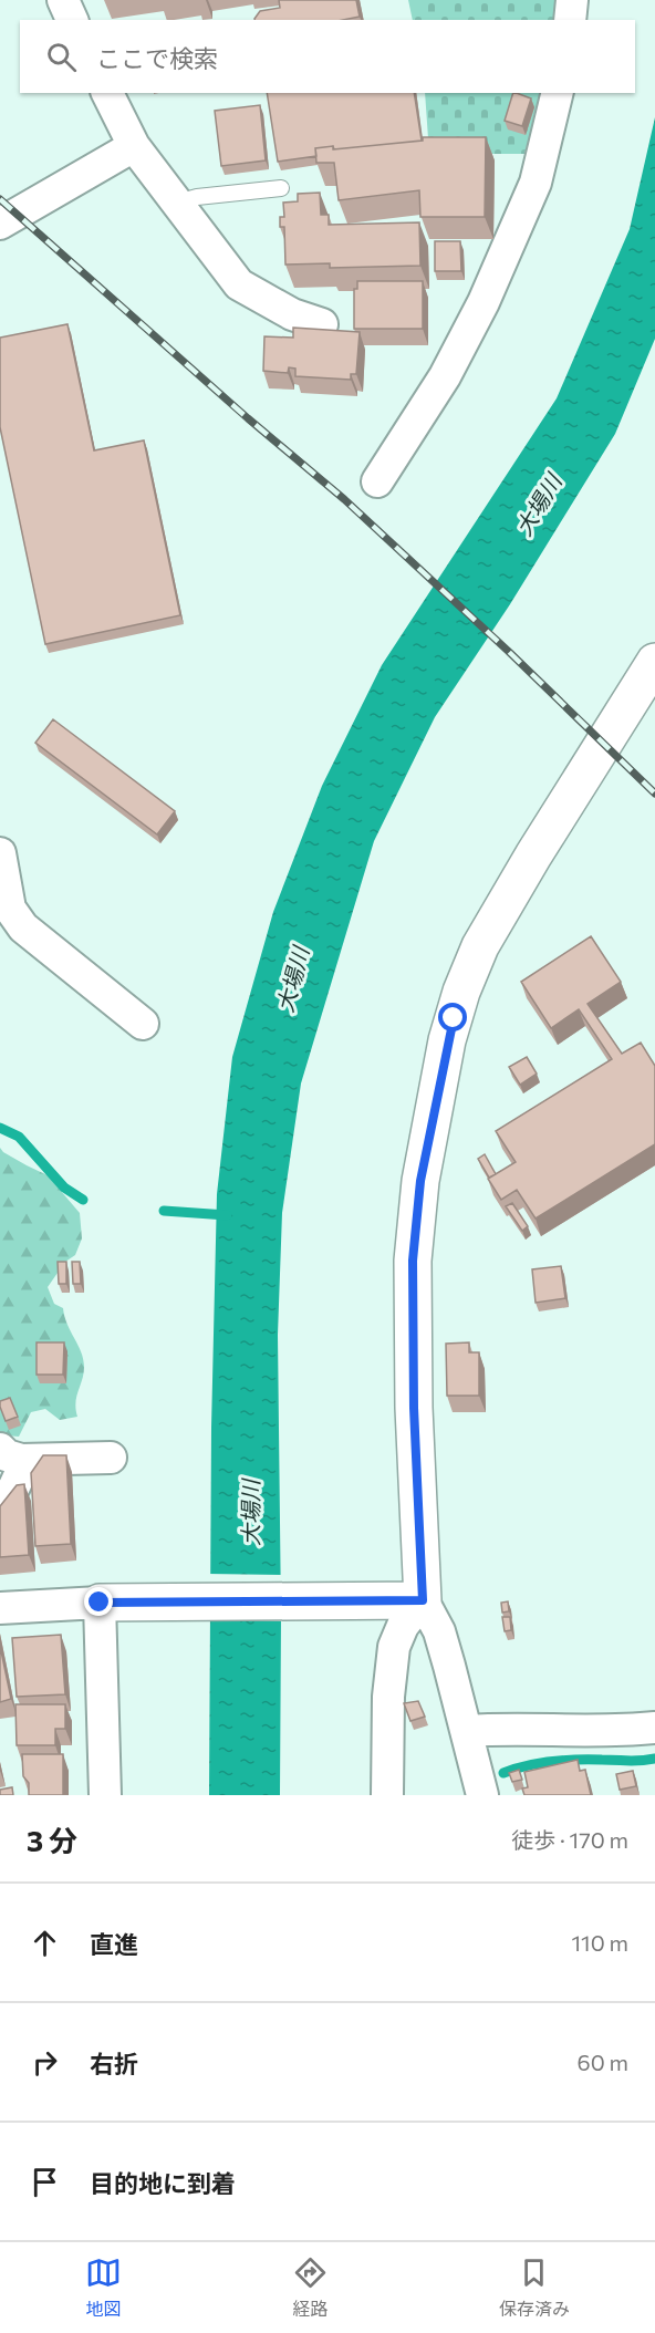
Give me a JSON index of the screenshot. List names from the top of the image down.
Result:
{
  "water": ["大場川"],
  "page": {
    "search": "ここで検索",
    "heading": ["3 分", "徒歩 · 170 m"],
    "list": [
      ["直進", "110 m"],
      ["右折", "60 m"],
      "目的地に到着"
    ],
    "nav": ["地図", "経路", "保存済み"]
  }
}
